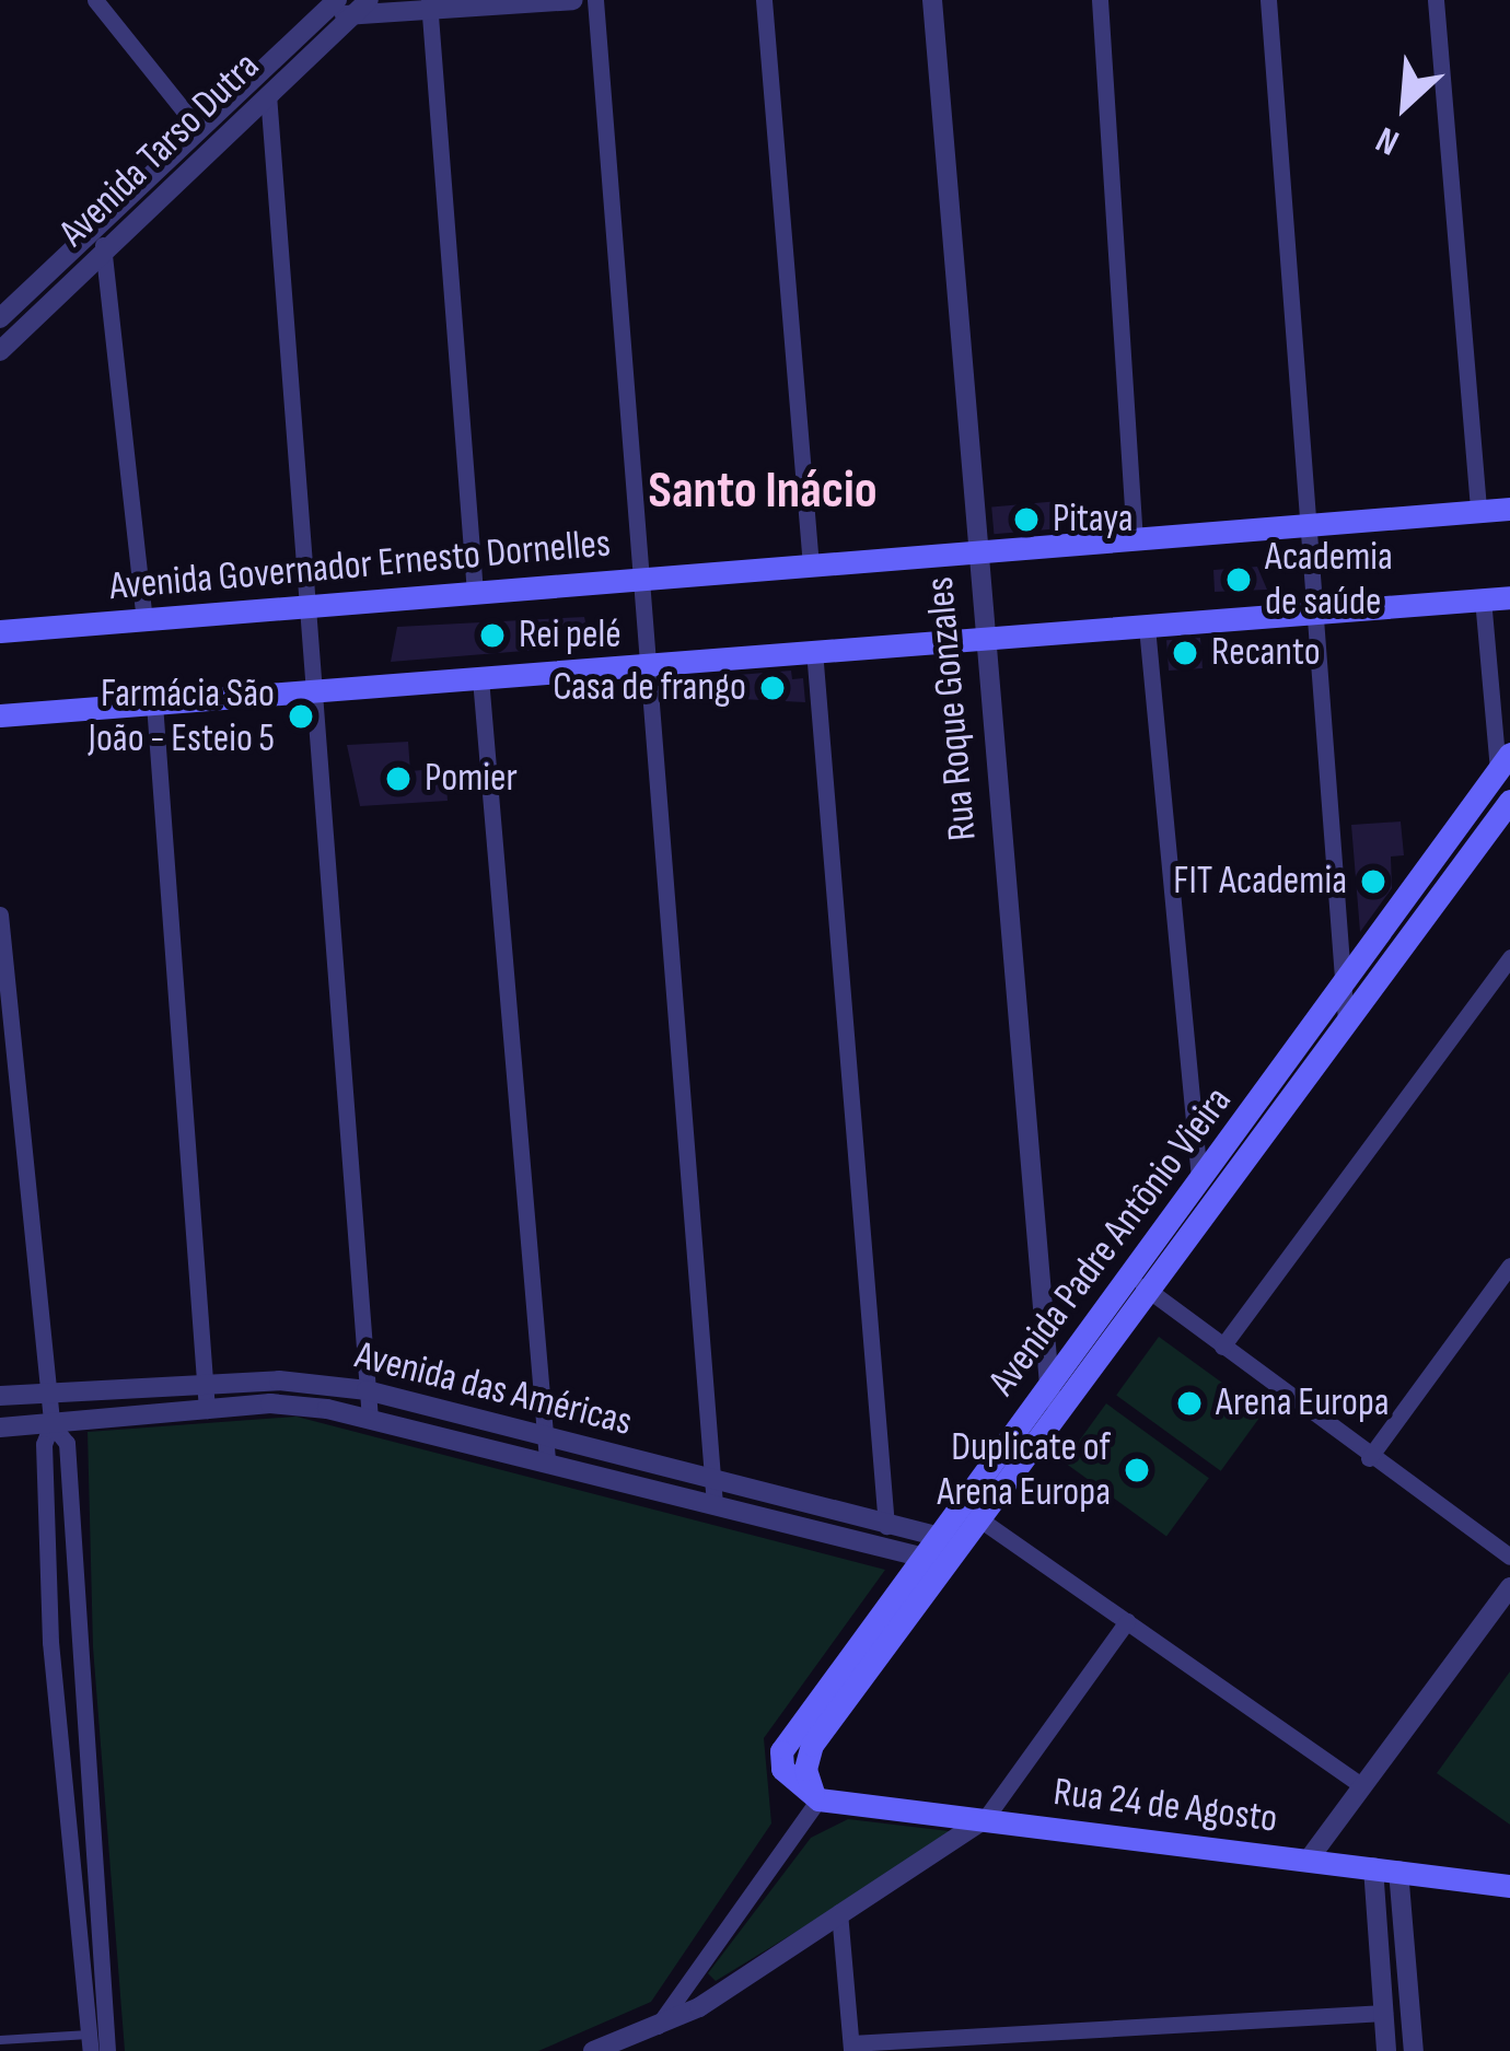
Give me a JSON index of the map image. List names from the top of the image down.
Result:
{
  "streets": {
    "main road": ["Avenida Governador Ernesto Dornelles", "Avenida Padre Antônio Vieira", "Rua 24 de Agosto"],
    "street": ["Avenida Tarso Dutra", "Rua Roque Gonzales", "Avenida das Américas"]
  },
  "crossings": [
    ["Avenida Governador Ernesto Dornelles", "Rua Roque Gonzales"],
    ["Rua Roque Gonzales", "Avenida Padre Antônio Vieira"],
    ["Avenida Padre Antônio Vieira", "Avenida das Américas"],
    ["Avenida Padre Antônio Vieira", "Rua 24 de Agosto"]
  ],
  "districts": ["Santo Inácio"],
  "places": [
    "Pitaya",
    "Academia de saúde",
    "Rei pelé",
    "Recanto",
    "Casa de frango",
    "Farmácia São João - Esteio 5",
    "Pomier",
    "FIT Academia",
    "Arena Europa",
    "Duplicate of Arena Europa"
  ],
  "north": "bottom left"
}
